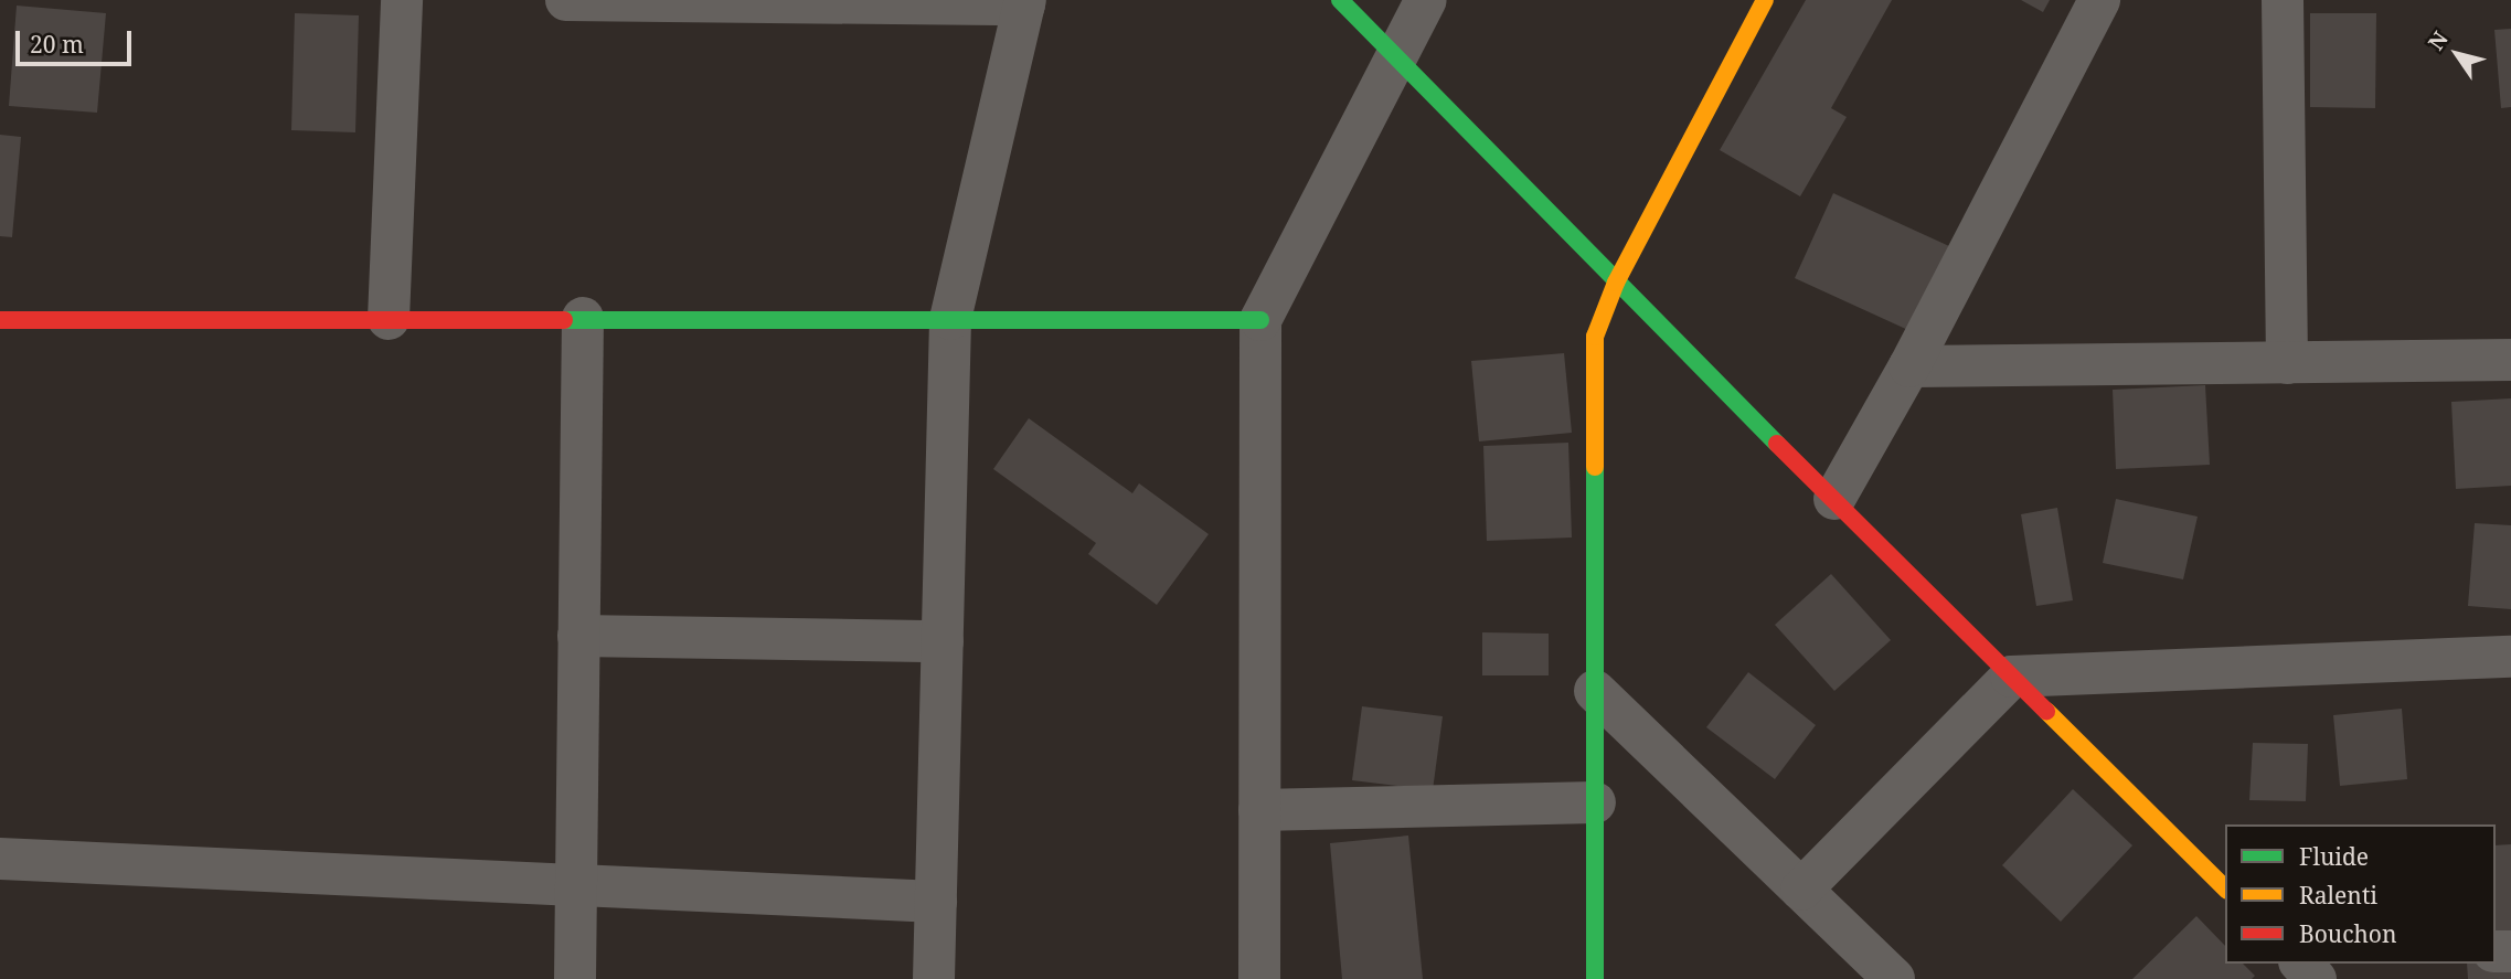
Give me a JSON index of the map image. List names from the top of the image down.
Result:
{
  "legend": ["Fluide", "Ralenti", "Bouchon"],
  "scale_bar": "20 m",
  "north": "top left"
}
